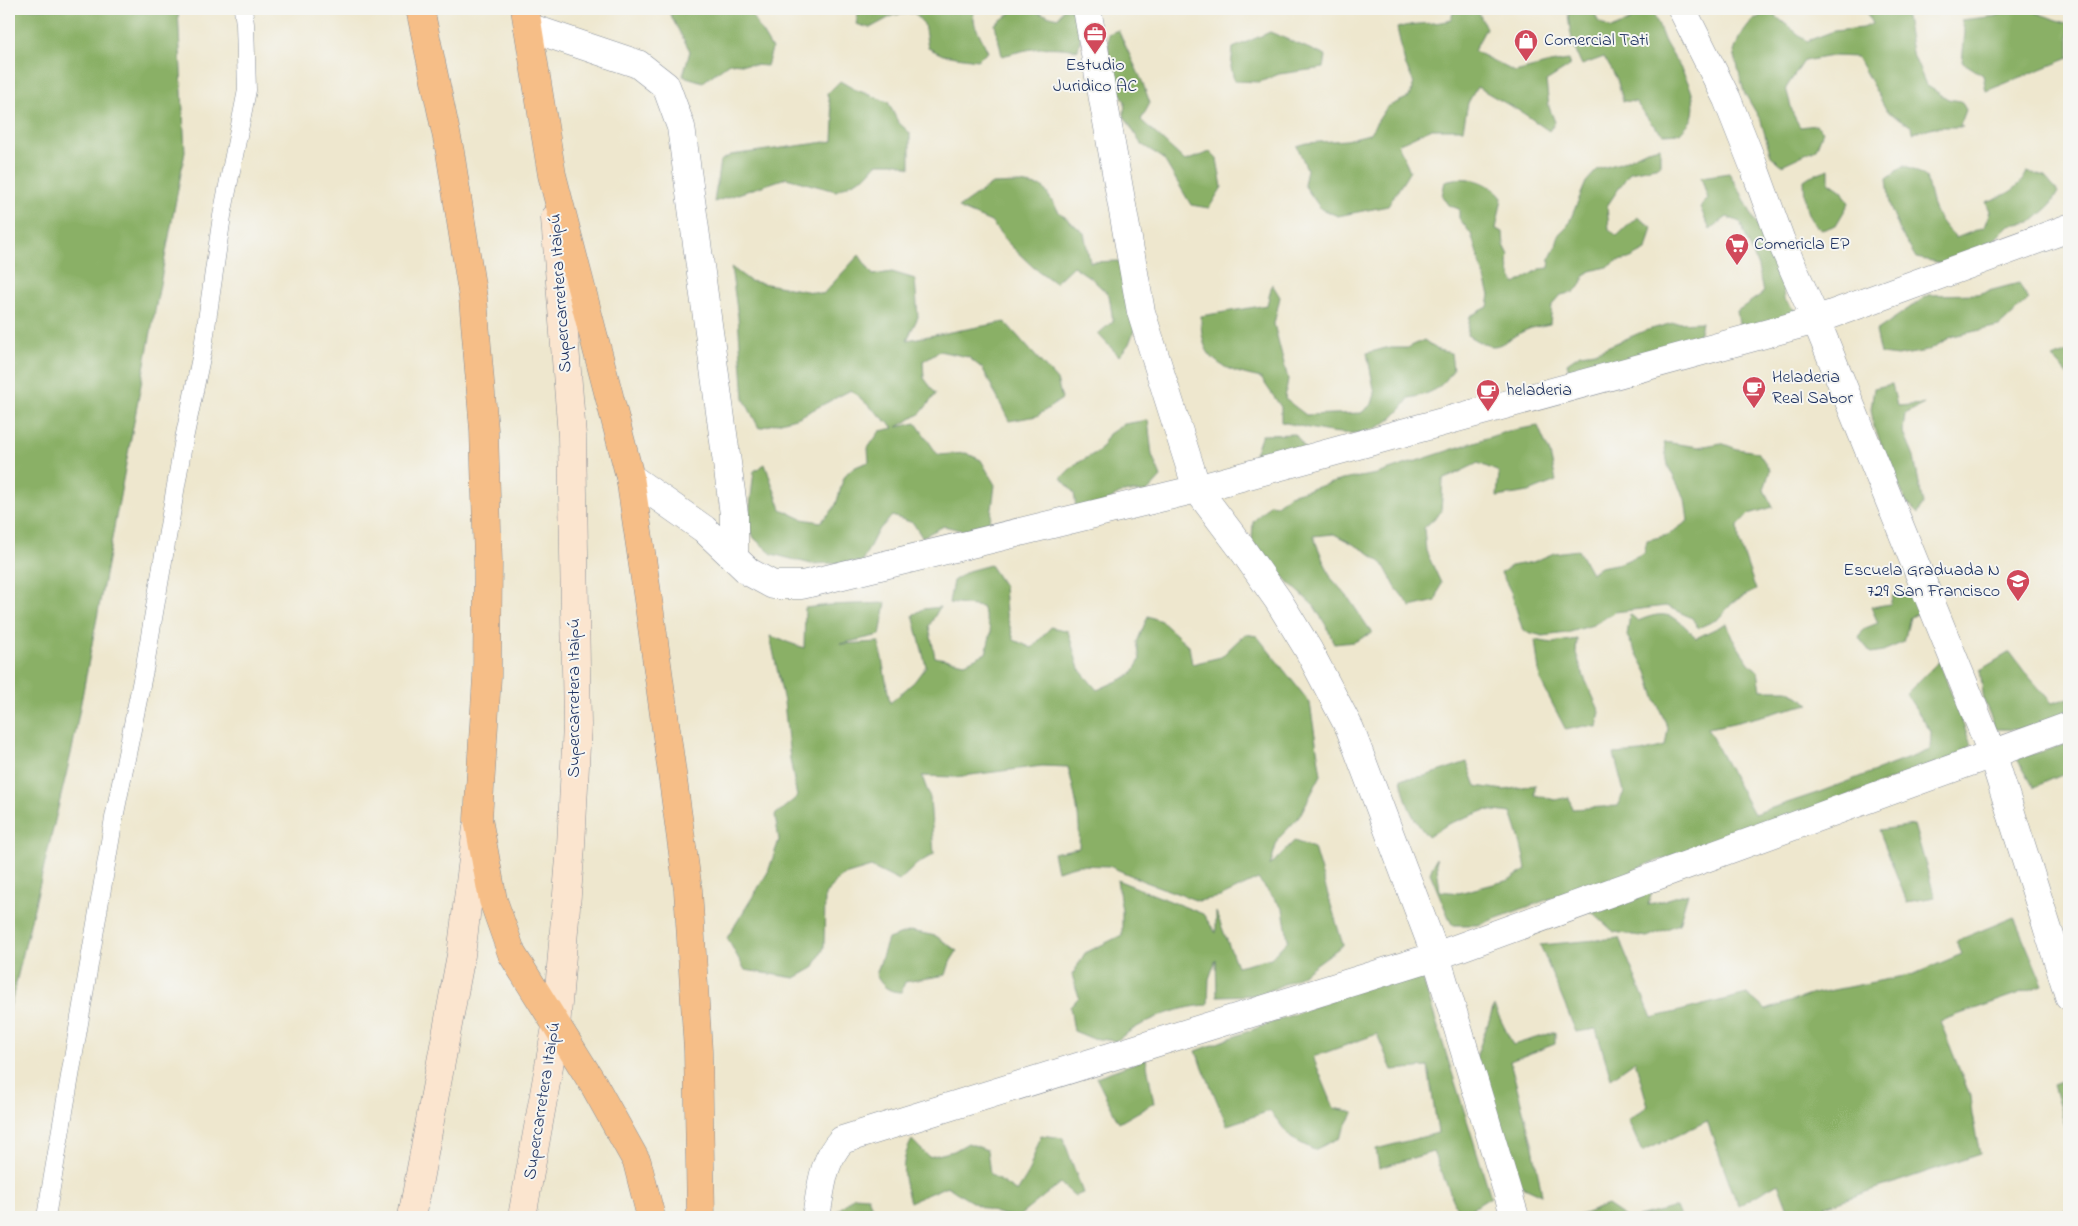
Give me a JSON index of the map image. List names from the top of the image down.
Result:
{
  "streets": {
    "street": ["Supercarretera Itaipú"]
  },
  "places": {
    "office": ["Estudio Juridico AC"],
    "shop": ["Comercial Tati"],
    "supermarket": ["Comericla EP"],
    "cafe": ["Heladeria Real Sabor", "heladeria"],
    "school or university": ["Escuela Graduada N 729 San Francisco"]
  }
}
